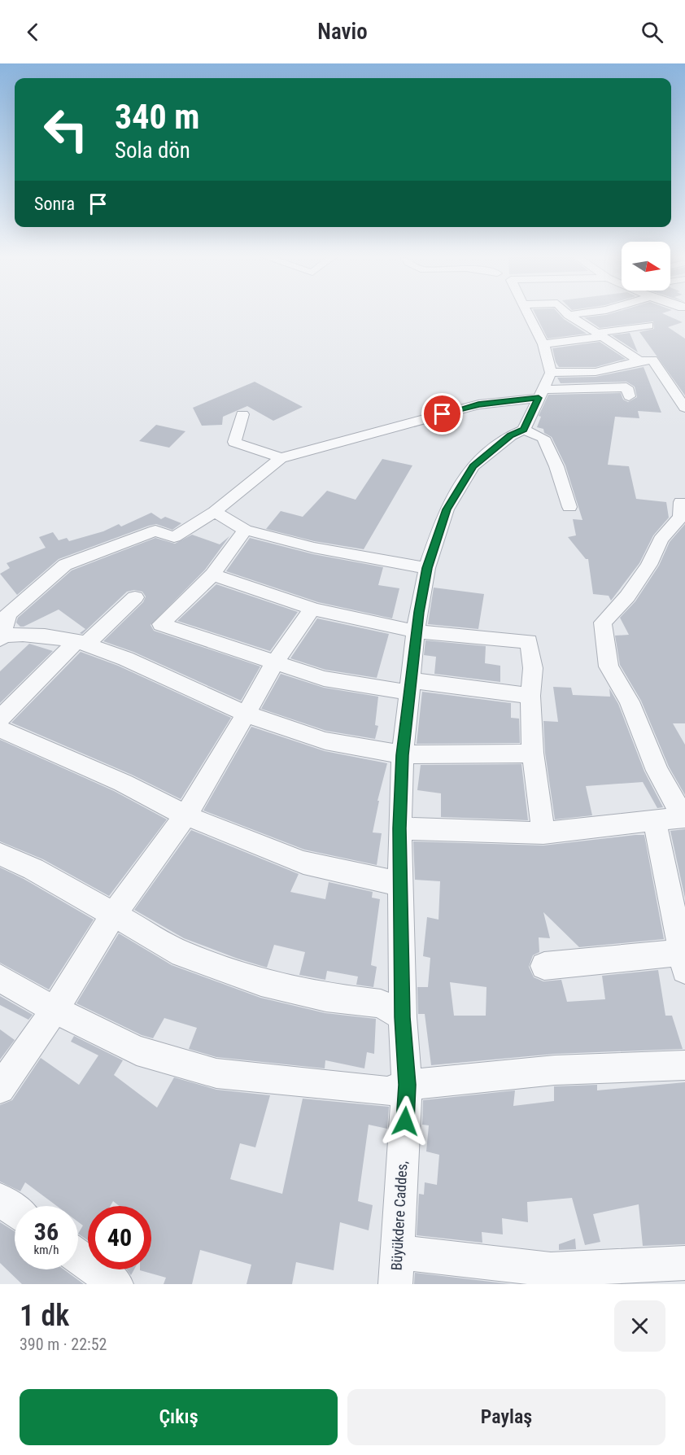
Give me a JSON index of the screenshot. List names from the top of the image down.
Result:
{
  "streets": {
    "street": ["Büyükdere Caddes,"]
  },
  "north": "right",
  "page": {
    "header": "Navio",
    "turn": ["340 m", "Sola dön"],
    "then": "Sonra",
    "speed": "36 km/h",
    "limit": "40",
    "heading": ["1 dk", "390 m · 22:52"],
    "buttons": ["Çıkış", "Paylaş"]
  }
}
